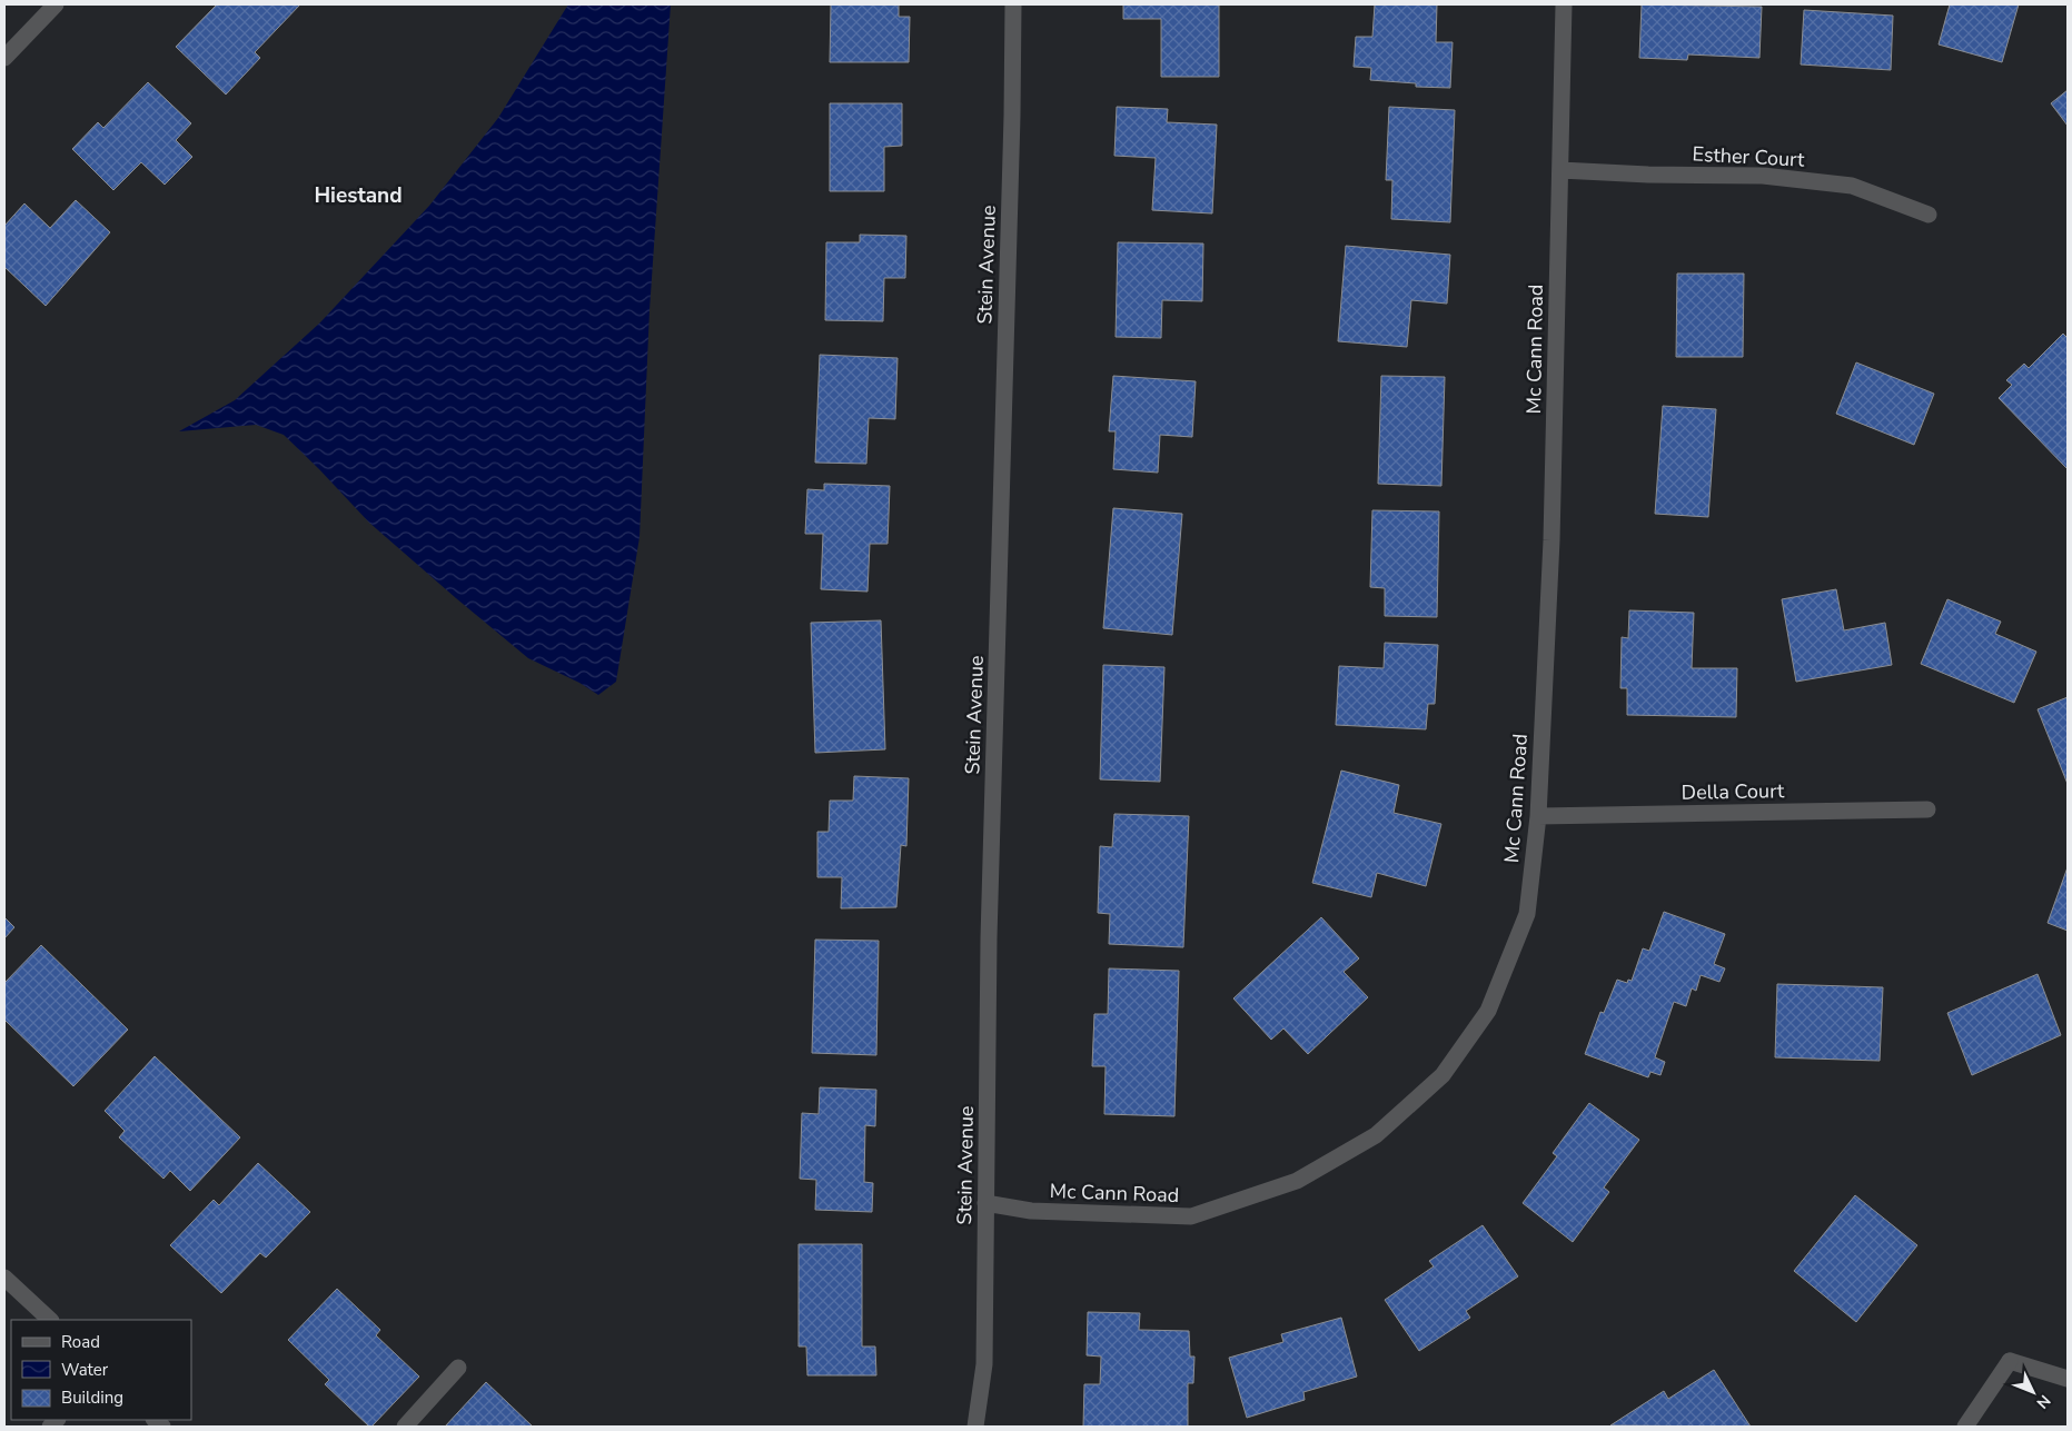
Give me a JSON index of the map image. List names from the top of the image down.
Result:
{
  "streets": {
    "street": [
      "Esther Court",
      "Stein Avenue",
      "Mc Cann Road",
      "Della Court"
    ]
  },
  "crossings": [
    ["Esther Court", "Mc Cann Road"],
    ["Stein Avenue", "Mc Cann Road"],
    ["Mc Cann Road", "Della Court"]
  ],
  "districts": ["Hiestand"],
  "legend": ["Road", "Water", "Building"],
  "north": "bottom right"
}
